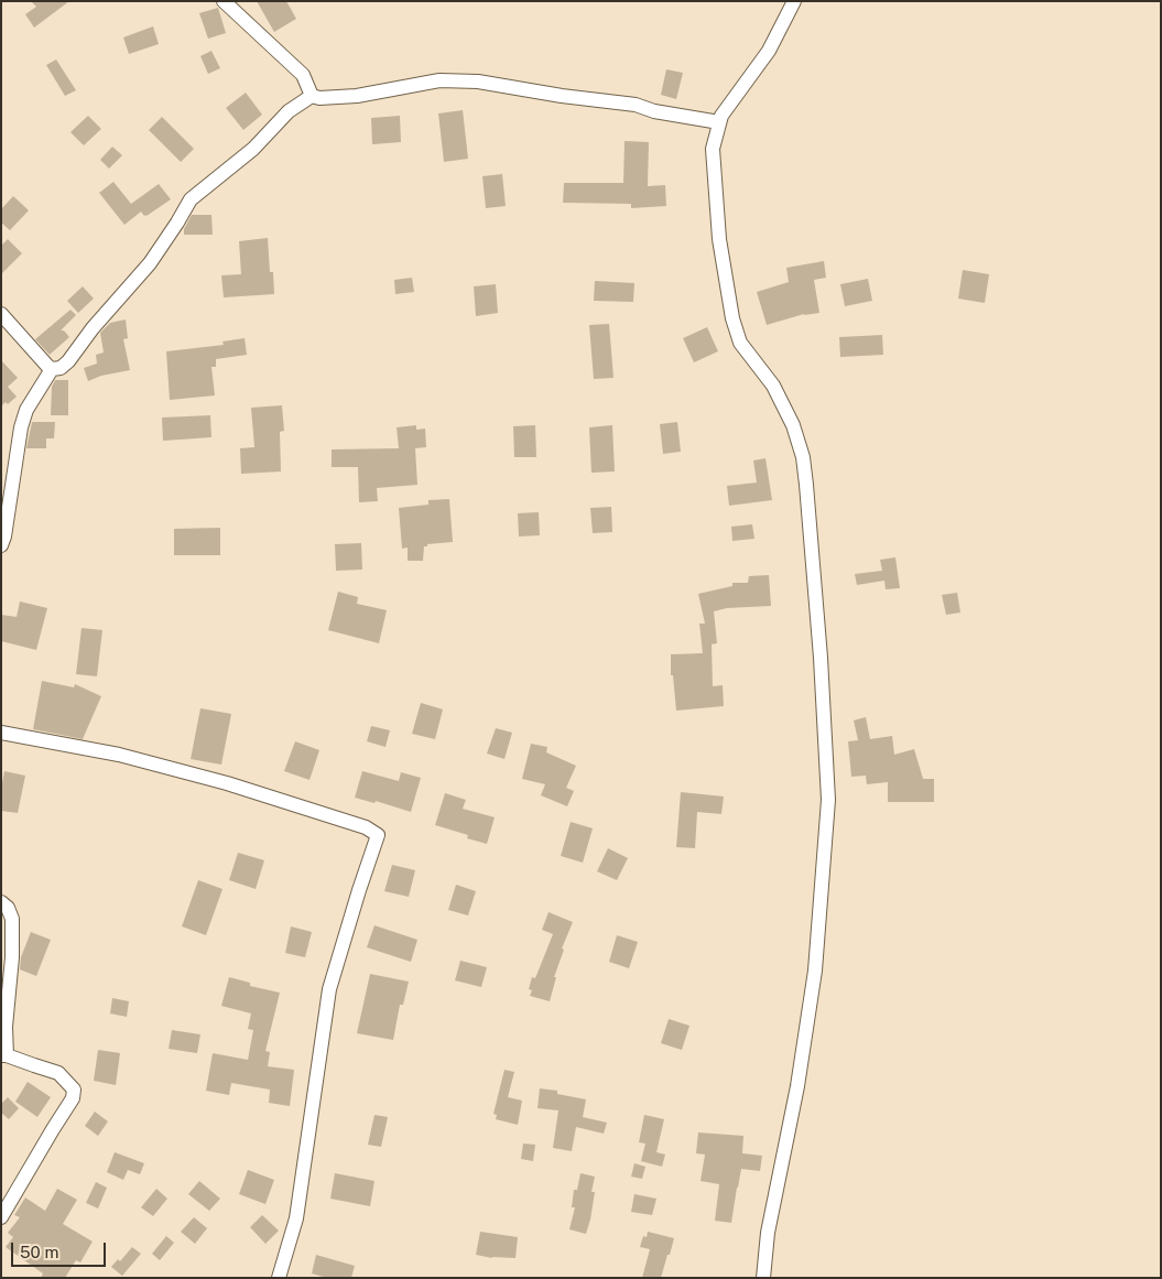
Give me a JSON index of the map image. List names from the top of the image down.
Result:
{
  "scale_bar": "50 m"
}
